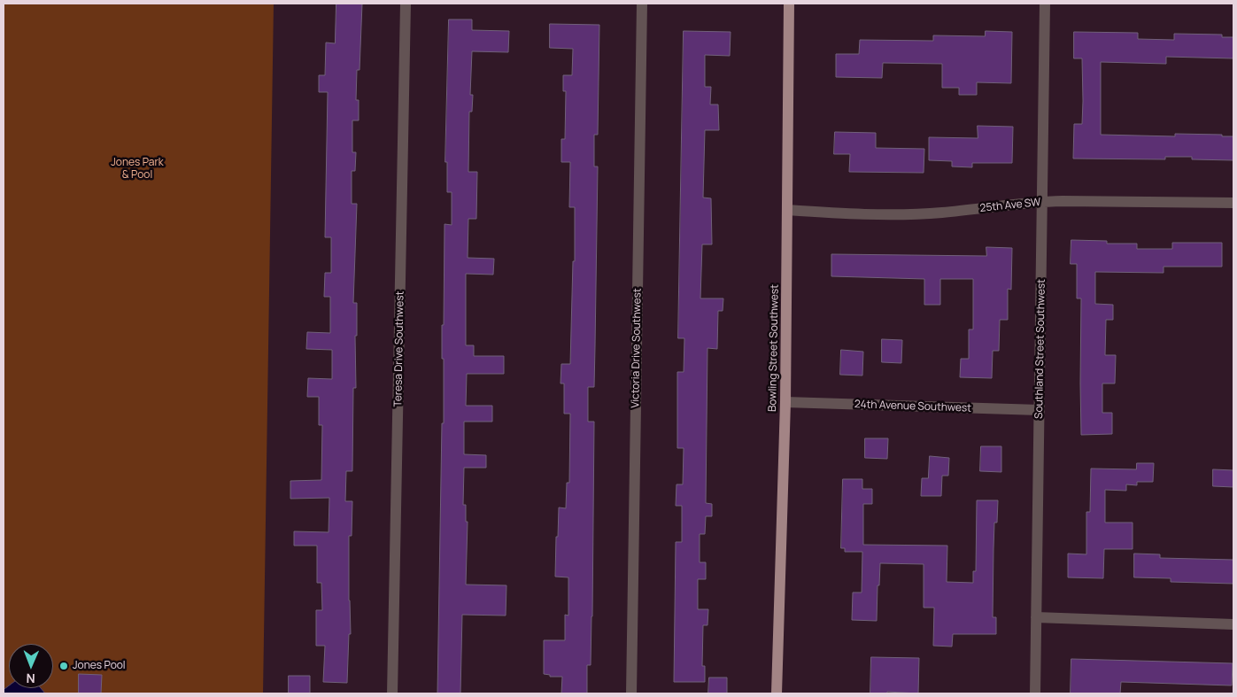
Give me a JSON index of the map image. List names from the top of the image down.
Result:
{
  "streets": {
    "main road": ["Bowling Street Southwest"],
    "street": [
      "25th Ave SW",
      "Victoria Drive Southwest",
      "Teresa Drive Southwest",
      "Southland Street Southwest",
      "24th Avenue Southwest"
    ]
  },
  "crossings": [
    ["25th Ave SW", "Bowling Street Southwest"],
    ["25th Ave SW", "Southland Street Southwest"],
    ["Bowling Street Southwest", "24th Avenue Southwest"],
    ["Southland Street Southwest", "24th Avenue Southwest"]
  ],
  "parks": ["Jones Park & Pool"],
  "places": ["Jones Pool"],
  "north": "bottom"
}
